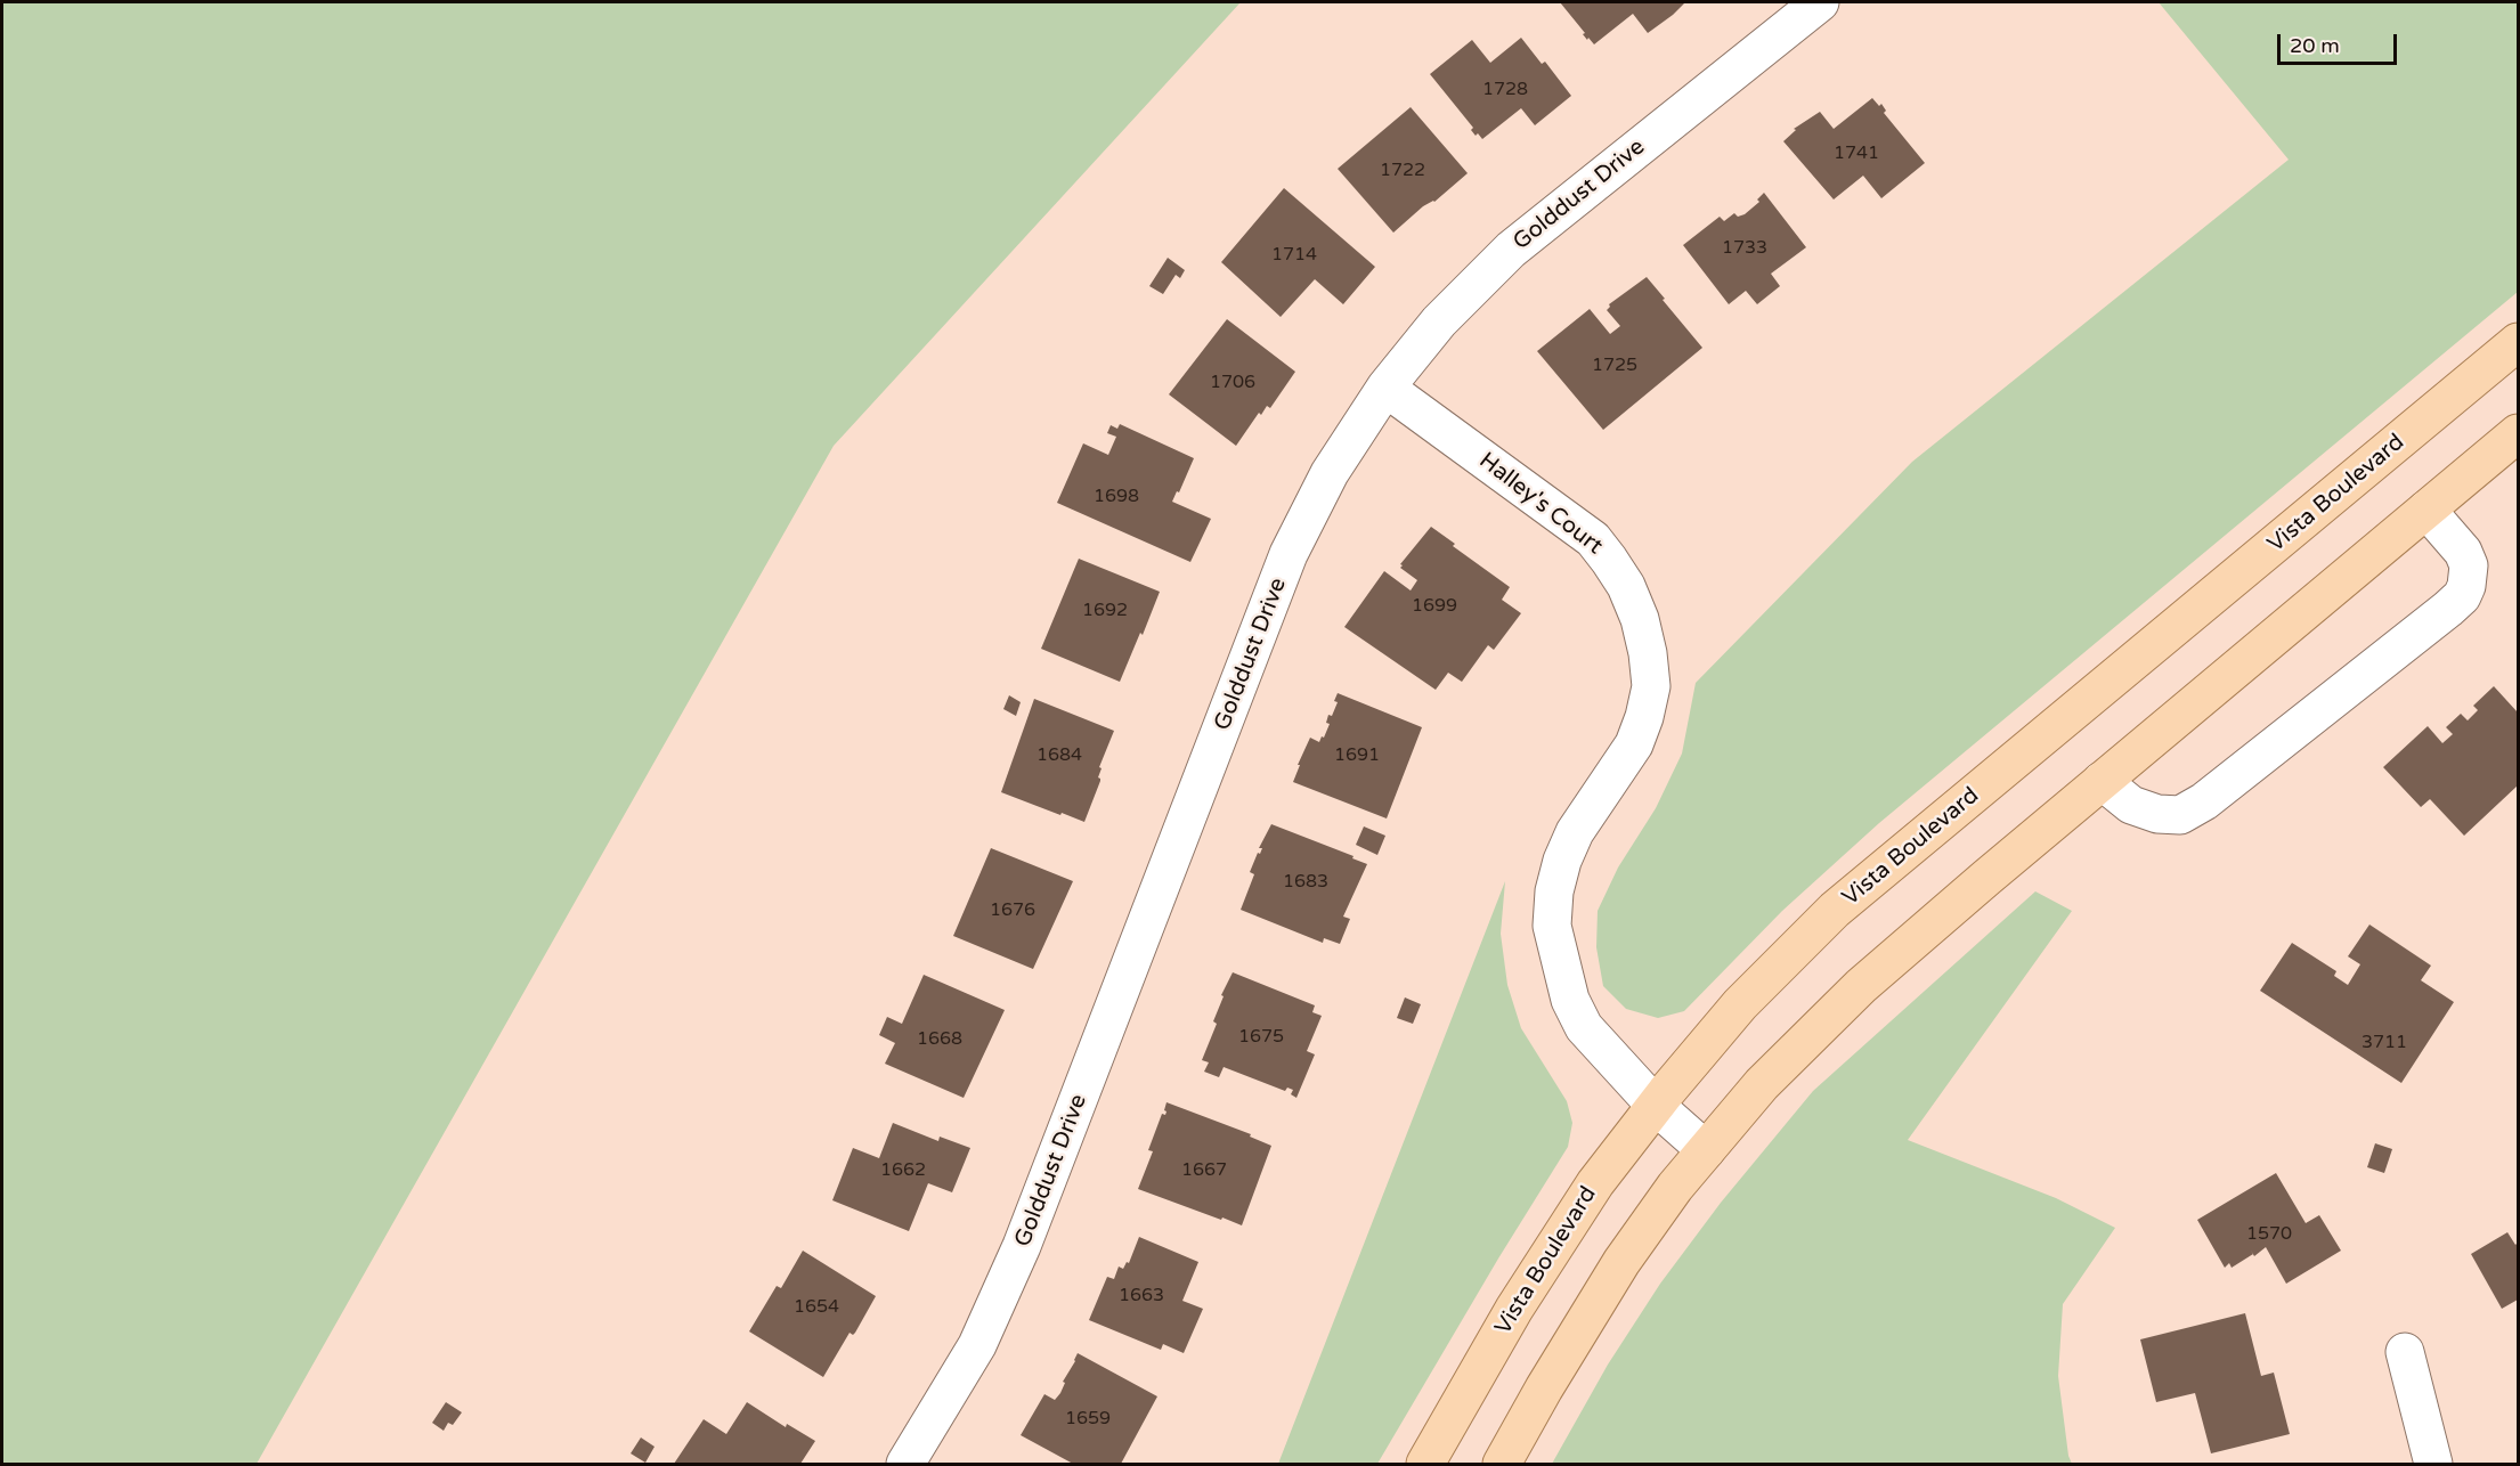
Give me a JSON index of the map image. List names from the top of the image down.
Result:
{
  "streets": {
    "main road": ["Vista Boulevard"],
    "street": ["Golddust Drive", "Halley's Court"]
  },
  "crossings": [
    ["Golddust Drive", "Halley's Court"],
    ["Vista Boulevard", "Halley's Court"]
  ],
  "house_numbers": [
    "1728",
    "1741",
    "1722",
    "1733",
    "1714",
    "1725",
    "1706",
    "1698",
    "1699",
    "1692",
    "1684",
    "1691",
    "1683",
    "1676",
    "1675",
    "1668",
    "3711",
    "1662",
    "1667",
    "1570",
    "1663",
    "1654",
    "1659"
  ],
  "scale_bar": "20 m"
}
